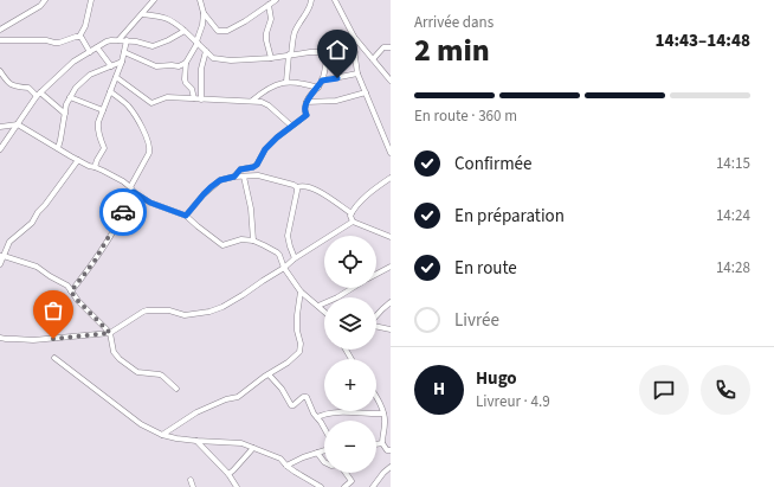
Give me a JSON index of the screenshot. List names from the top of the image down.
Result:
{
  "page": {
    "heading": ["2 min", "Arrivée dans", "14:43–14:48"],
    "panel": ["Hugo", "Livreur · 4.9"],
    "bar": "En route · 360 m",
    "list": [
      ["Confirmée", "14:15"],
      ["En préparation", "14:24"],
      ["En route", "14:28"],
      "Livrée"
    ],
    "map_buttons": ["+", "−"],
    "round": "H"
  }
}
